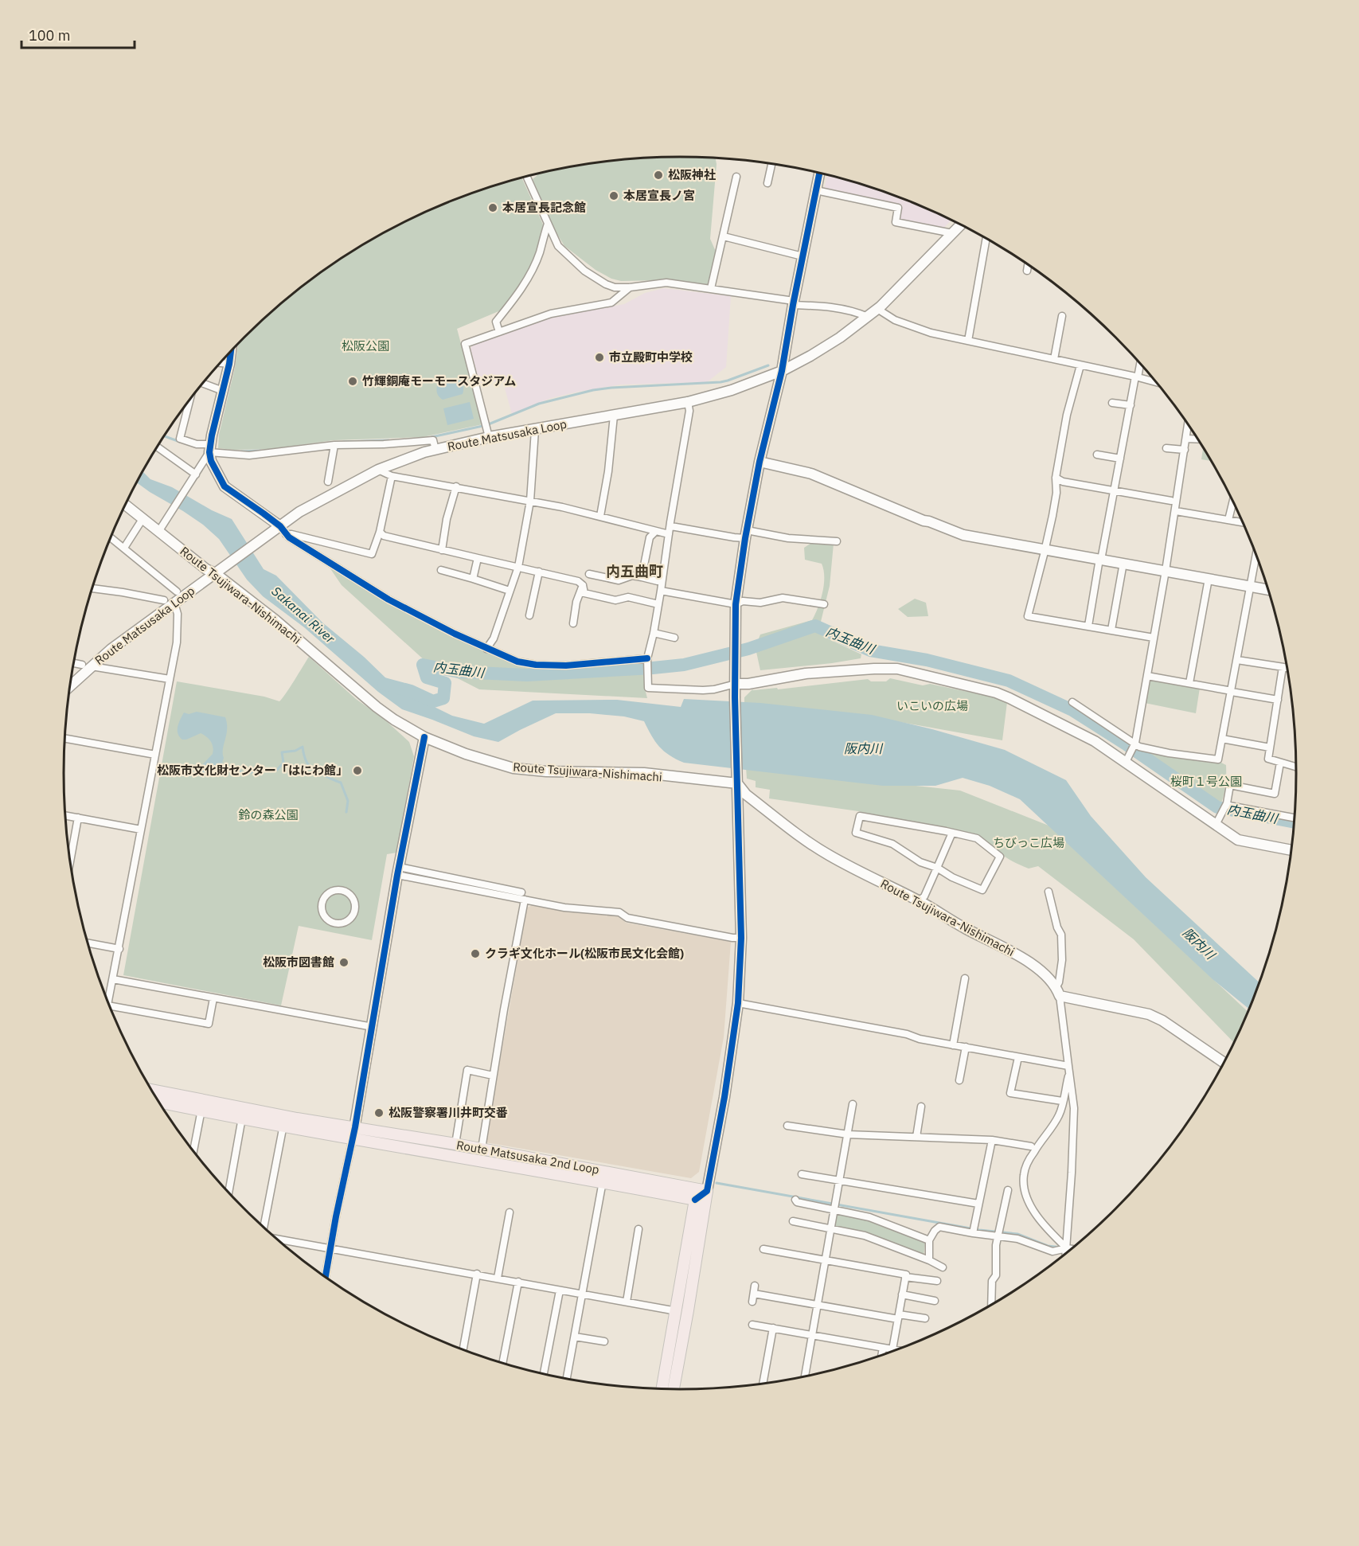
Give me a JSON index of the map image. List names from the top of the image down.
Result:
{
  "streets": {
    "main road": ["Route Matsusaka 2nd Loop"],
    "street": ["Route Matsusaka Loop", "Route Tsujiwara-Nishimachi"]
  },
  "crossings": [
    ["Route Matsusaka Loop", "Route Tsujiwara-Nishimachi"]
  ],
  "districts": ["内五曲町"],
  "water": ["Sakanai River", "内玉曲川", "阪内川"],
  "parks": [
    "松阪公園",
    "いこいの広場",
    "桜町１号公園",
    "鈴の森公園",
    "ちびっこ広場"
  ],
  "places": [
    "松阪神社",
    "本居宣長ノ宮",
    "本居宣長記念館",
    "市立殿町中学校",
    "竹輝銅庵モーモースタジアム",
    "松阪市文化財センター「はにわ館」",
    "クラギ文化ホール(松阪市民文化会館)",
    "松阪市図書館",
    "松阪警察署川井町交番"
  ],
  "scale_bar": "100 m"
}
